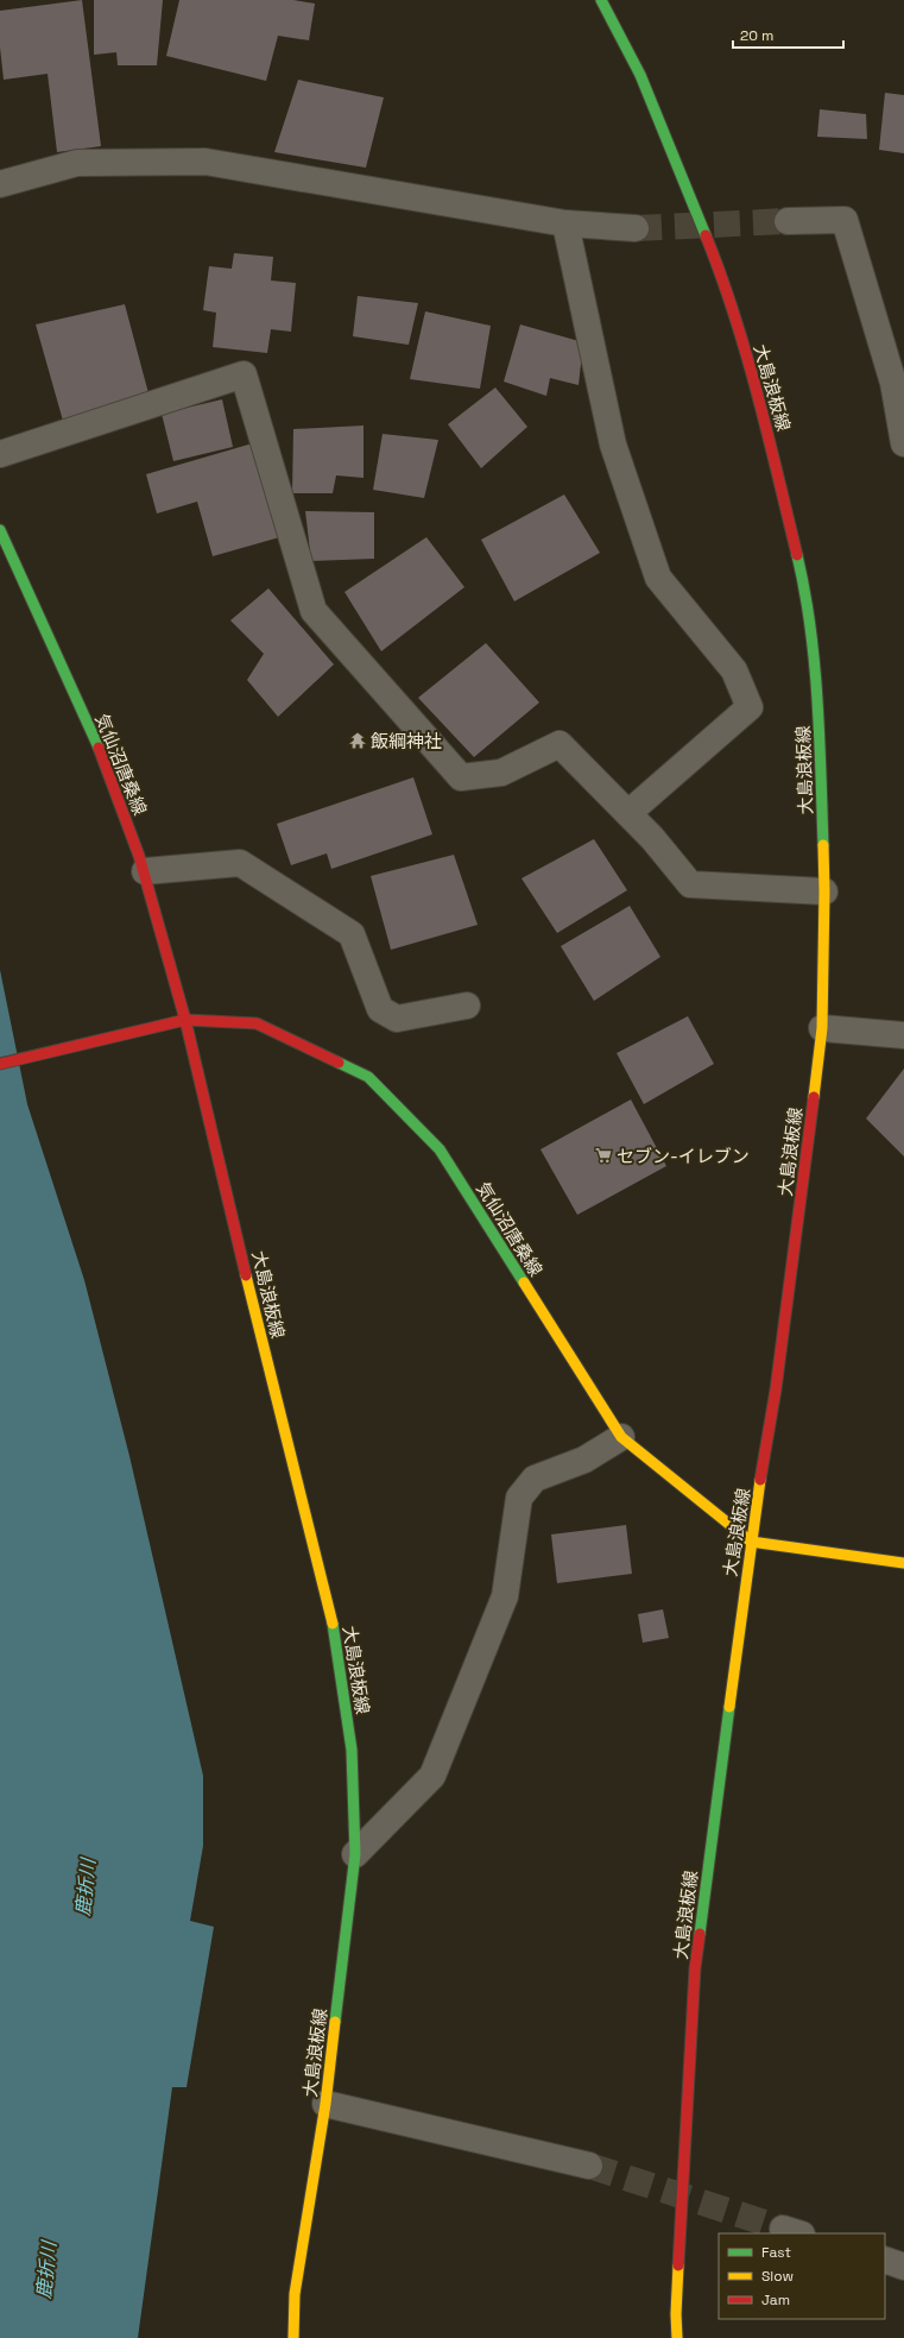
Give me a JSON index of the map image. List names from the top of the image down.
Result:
{
  "streets": {
    "main road": ["大島浪板線", "気仙沼唐桑線"]
  },
  "crossings": [
    ["大島浪板線", "気仙沼唐桑線"]
  ],
  "water": ["鹿折川"],
  "places": {
    "temple": ["飯綱神社"],
    "supermarket": ["セブン-イレブン"]
  },
  "legend": ["Fast", "Slow", "Jam"],
  "scale_bar": "20 m"
}
